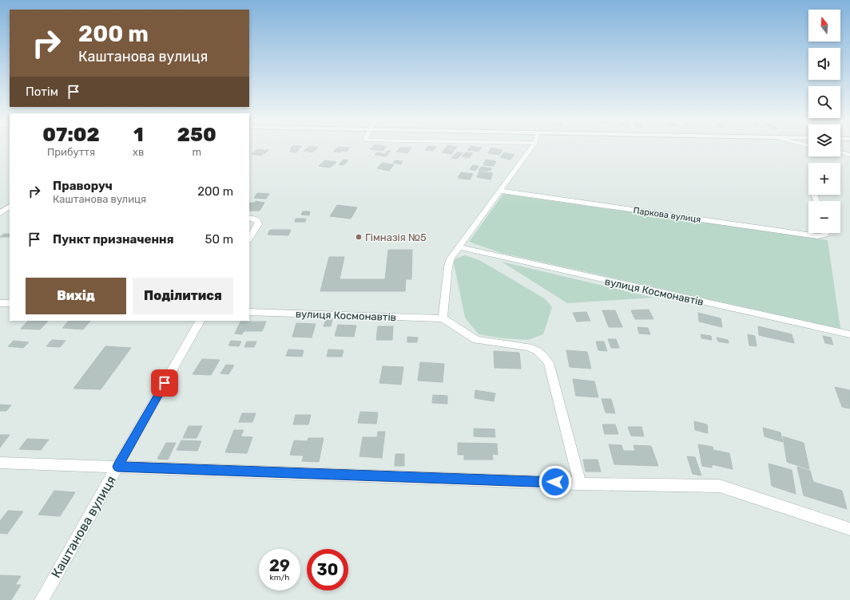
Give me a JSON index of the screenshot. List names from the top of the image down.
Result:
{
  "streets": {
    "street": ["Паркова вулиця", "вулиця Космонавтів", "Каштанова вулиця"]
  },
  "places": ["Гімназія №5"],
  "north": "top",
  "page": {
    "map_buttons": ["+", "−"],
    "turn": ["200 m", "Каштанова вулиця"],
    "then": "Потім",
    "eta": [
      "07:02",
      "Прибуття",
      "1",
      "хв",
      "250",
      "m"
    ],
    "list": [
      {
        "name": "Праворуч",
        "note": "Каштанова вулиця",
        "value": "200 m"
      },
      {
        "name": "Пункт призначення",
        "value": "50 m"
      }
    ],
    "buttons": ["Вихід", "Поділитися"],
    "speed": "29 km/h",
    "limit": "30"
  }
}
